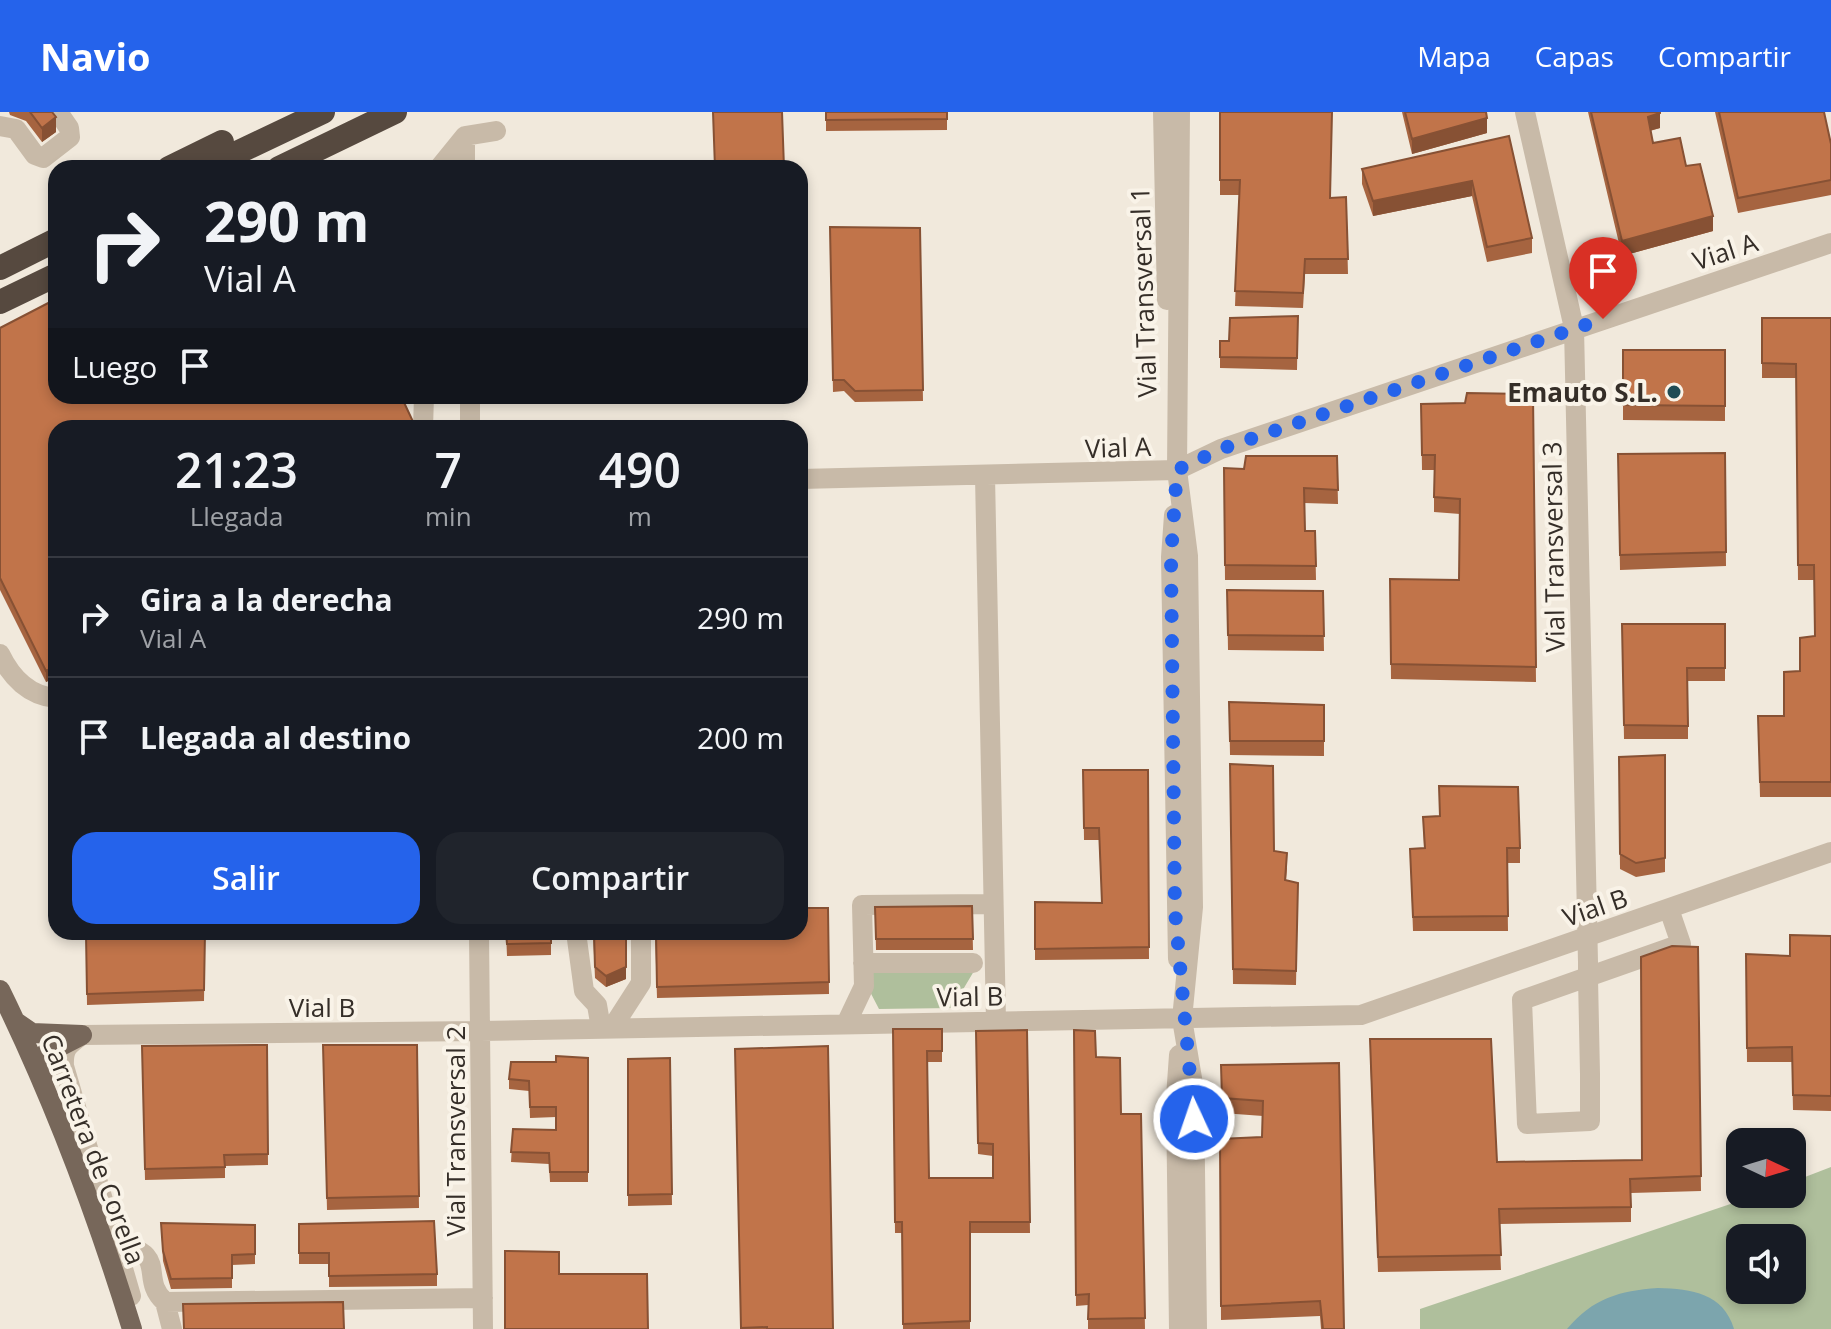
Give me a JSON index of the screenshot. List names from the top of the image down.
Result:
{
  "streets": {
    "main road": ["Carretera de Corella"],
    "street": [
      "Vial A",
      "Vial Transversal 1",
      "Vial Transversal 3",
      "Vial B",
      "Vial Transversal 2"
    ]
  },
  "crossings": [
    ["Vial A", "Vial Transversal 1"],
    ["Vial A", "Vial Transversal 3"],
    ["Vial Transversal 1", "Vial B"],
    ["Vial Transversal 3", "Vial B"],
    ["Vial B", "Vial Transversal 2"],
    ["Vial B", "Carretera de Corella"]
  ],
  "places": ["Emauto S.L."],
  "north": "right",
  "page": {
    "header": "Navio",
    "nav": ["Mapa", "Capas", "Compartir"],
    "turn": ["290 m", "Vial A"],
    "then": "Luego",
    "eta": [
      "21:23",
      "Llegada",
      "7",
      "min",
      "490",
      "m"
    ],
    "list": [
      {
        "name": "Gira a la derecha",
        "note": "Vial A",
        "value": "290 m"
      },
      {
        "name": "Llegada al destino",
        "value": "200 m"
      }
    ],
    "buttons": ["Salir", "Compartir"]
  }
}
